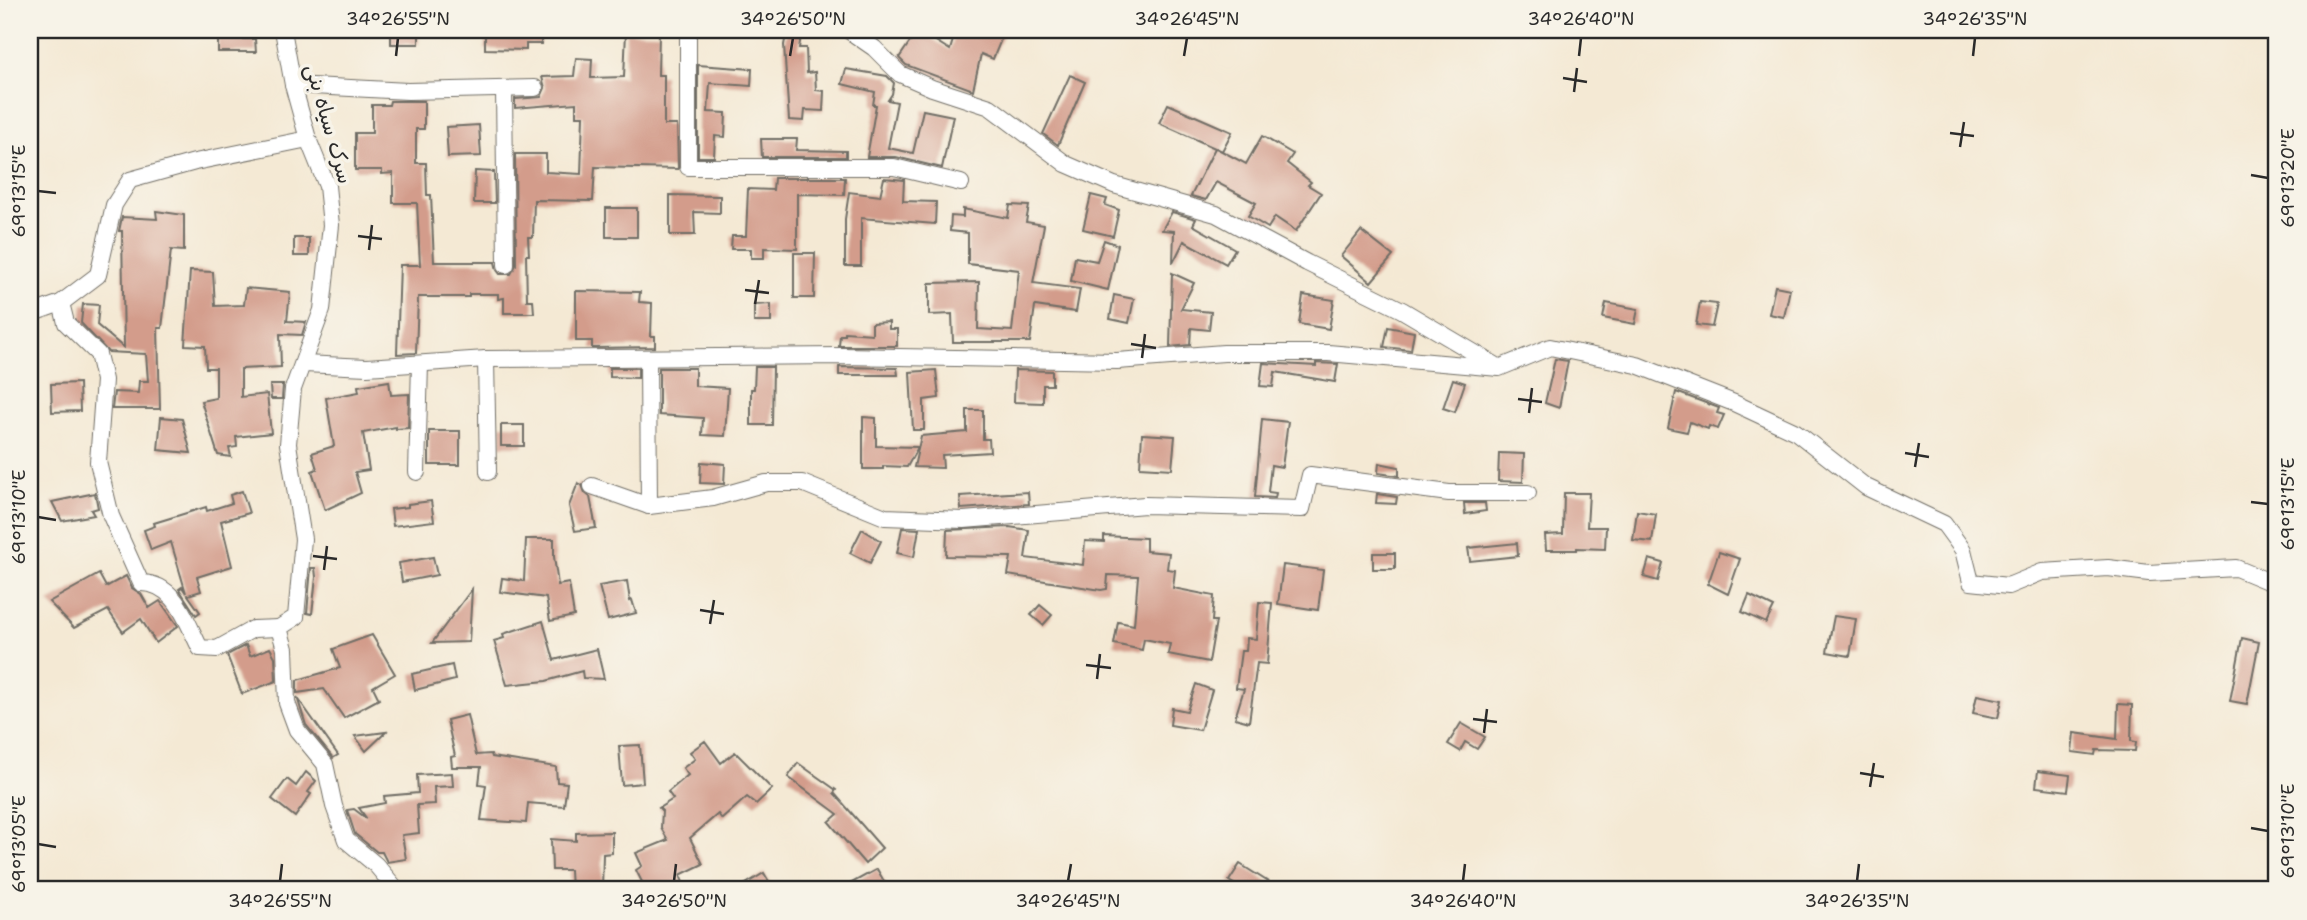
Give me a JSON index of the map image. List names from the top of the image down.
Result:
{
  "streets": {
    "street": ["سرک سیاه بنی"]
  },
  "coordinates": [
    "34°26'55\"N",
    "34°26'50\"N",
    "34°26'45\"N",
    "34°26'40\"N",
    "34°26'35\"N",
    "69°13'20\"E",
    "69°13'15\"E",
    "69°13'10\"E",
    "69°13'05\"E"
  ]
}
